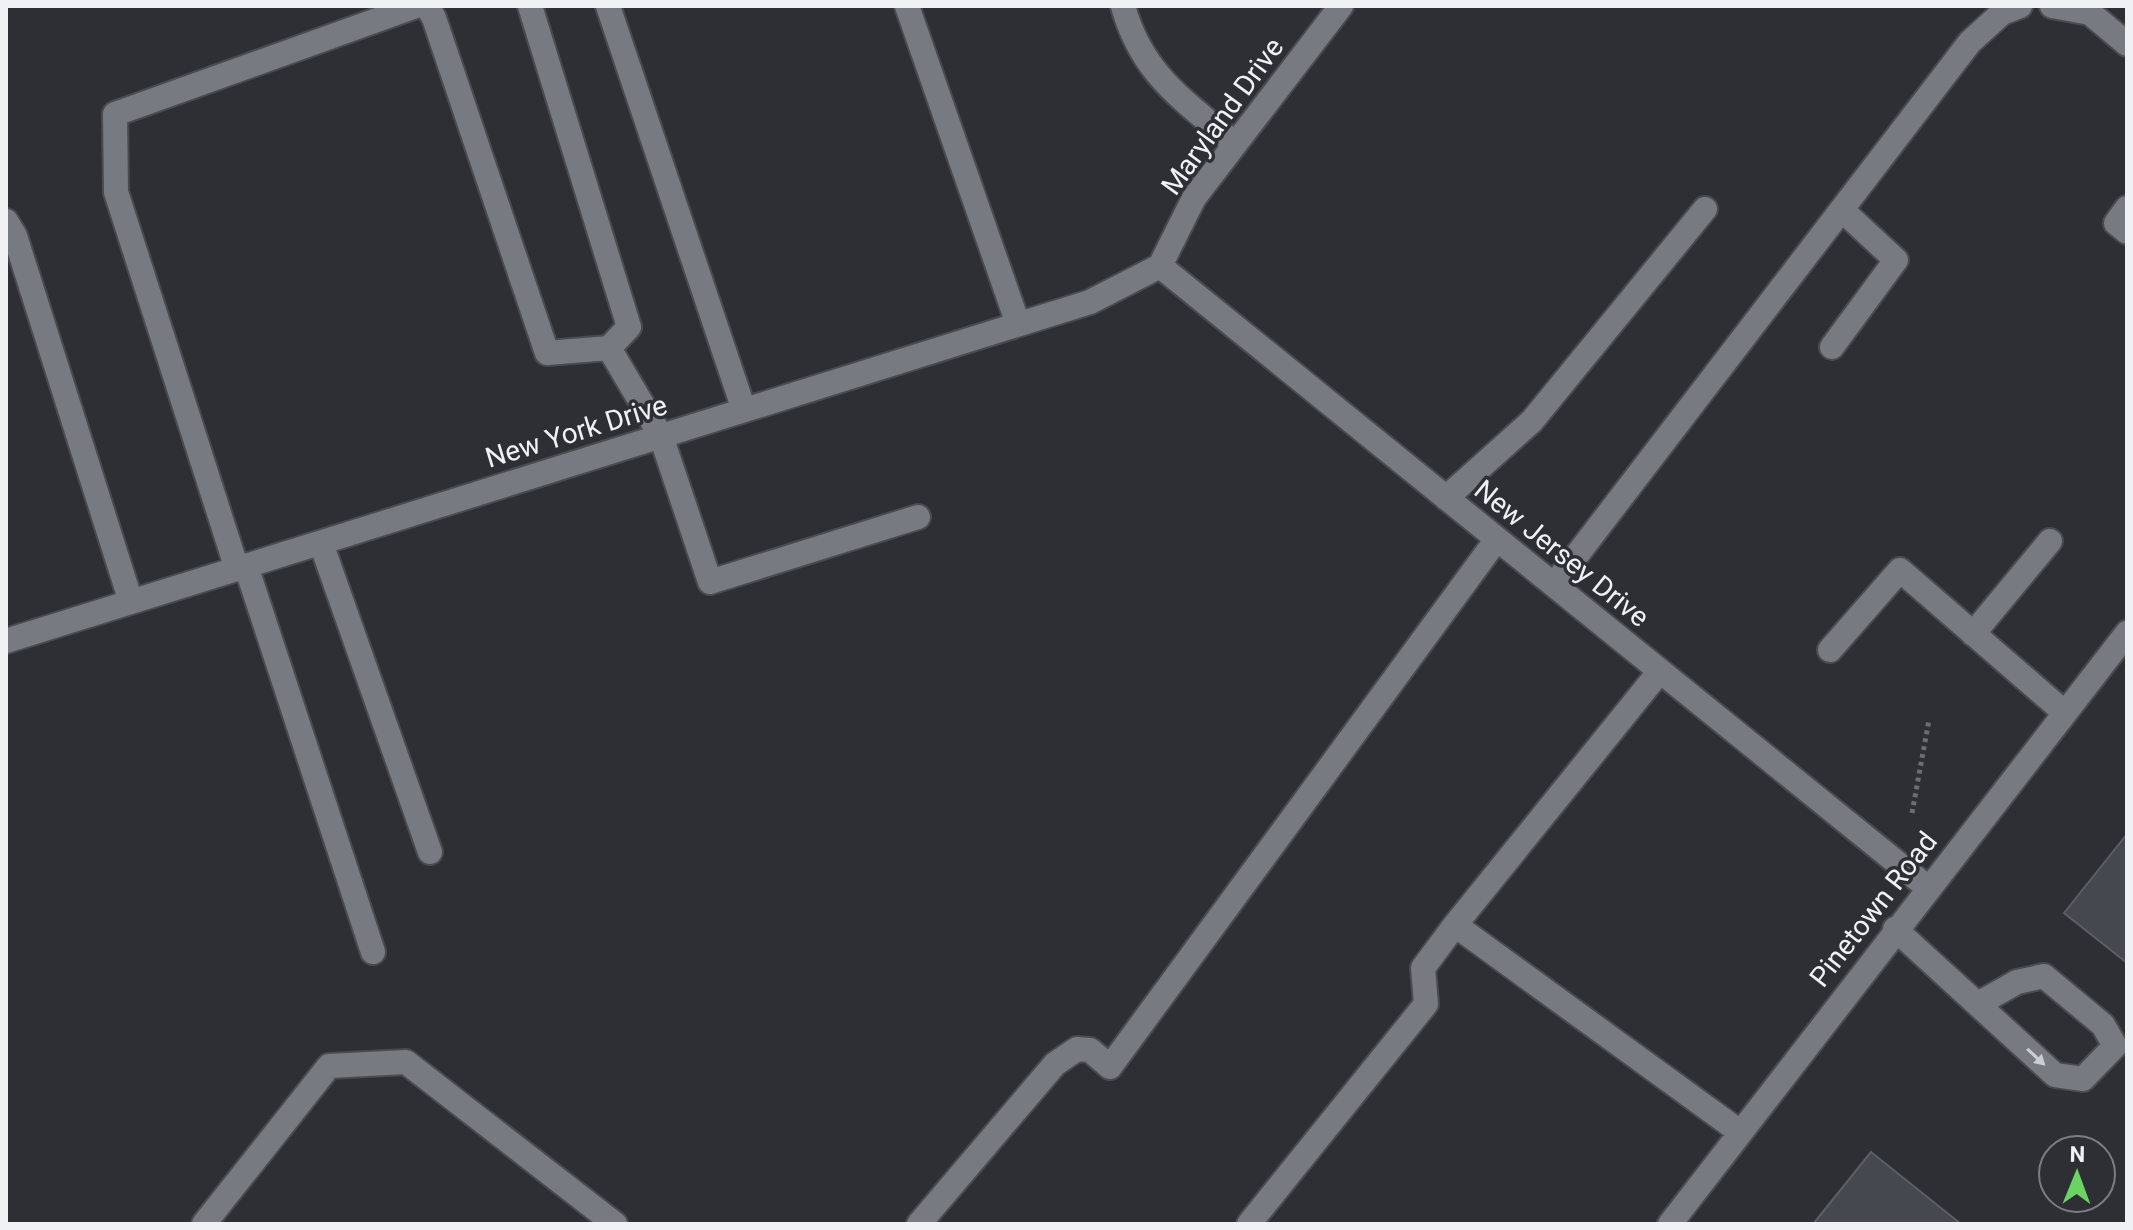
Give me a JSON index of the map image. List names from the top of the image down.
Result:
{
  "streets": {
    "street": [
      "Maryland Drive",
      "New York Drive",
      "New Jersey Drive",
      "Pinetown Road"
    ]
  },
  "crossings": [
    ["Maryland Drive", "New York Drive"],
    ["Maryland Drive", "New Jersey Drive"],
    ["New York Drive", "New Jersey Drive"],
    ["New Jersey Drive", "Pinetown Road"]
  ],
  "north": "top"
}
